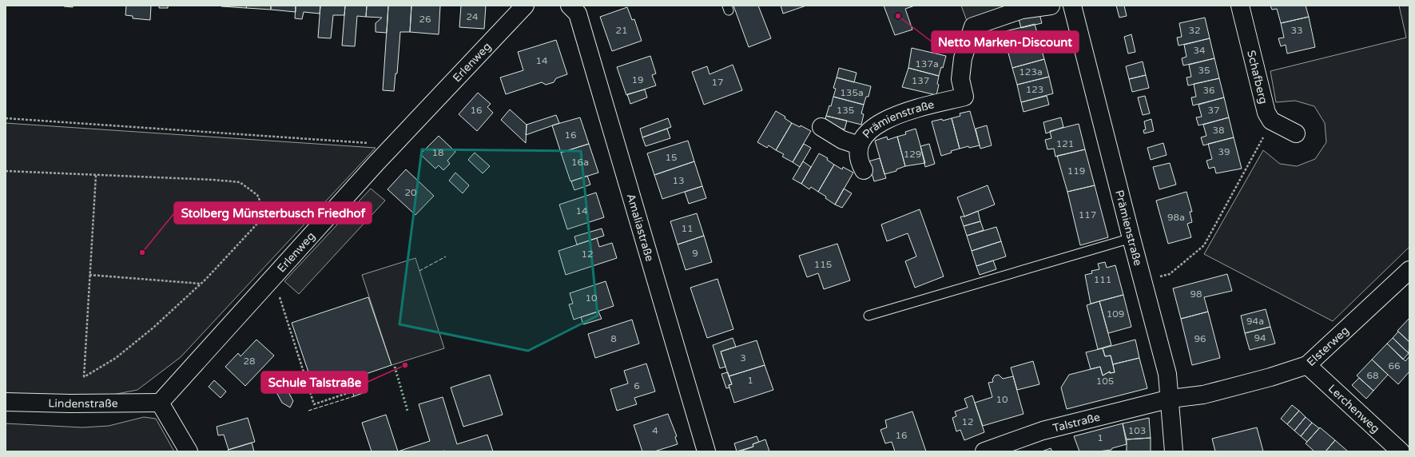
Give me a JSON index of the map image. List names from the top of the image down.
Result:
{
  "streets": {
    "street": [
      "Erlenweg",
      "Schafberg",
      "Prämienstraße",
      "Amaliastraße",
      "Elsterweg",
      "Lindenstraße",
      "Lerchenweg",
      "Talstraße"
    ]
  },
  "crossings": [
    ["Erlenweg", "Lindenstraße"],
    ["Prämienstraße", "Elsterweg"],
    ["Prämienstraße", "Talstraße"],
    ["Elsterweg", "Lerchenweg"],
    ["Elsterweg", "Talstraße"]
  ],
  "places": ["Netto Marken-Discount", "Stolberg Münsterbusch Friedhof", "Schule Talstraße"],
  "house_numbers": [
    "24",
    "26",
    "21",
    "32",
    "33",
    "34",
    "14",
    "137a",
    "35",
    "123a",
    "19",
    "137",
    "17",
    "123",
    "36",
    "135a",
    "16",
    "135",
    "37",
    "38",
    "16",
    "121",
    "39",
    "18",
    "129",
    "15",
    "16a",
    "119",
    "13",
    "20",
    "14",
    "117",
    "98a",
    "11",
    "9",
    "12",
    "115",
    "111",
    "98",
    "10",
    "109",
    "94a",
    "94",
    "8",
    "96",
    "3",
    "28",
    "66",
    "68",
    "1",
    "105",
    "6",
    "10",
    "12",
    "4",
    "103",
    "16",
    "1"
  ]
}
